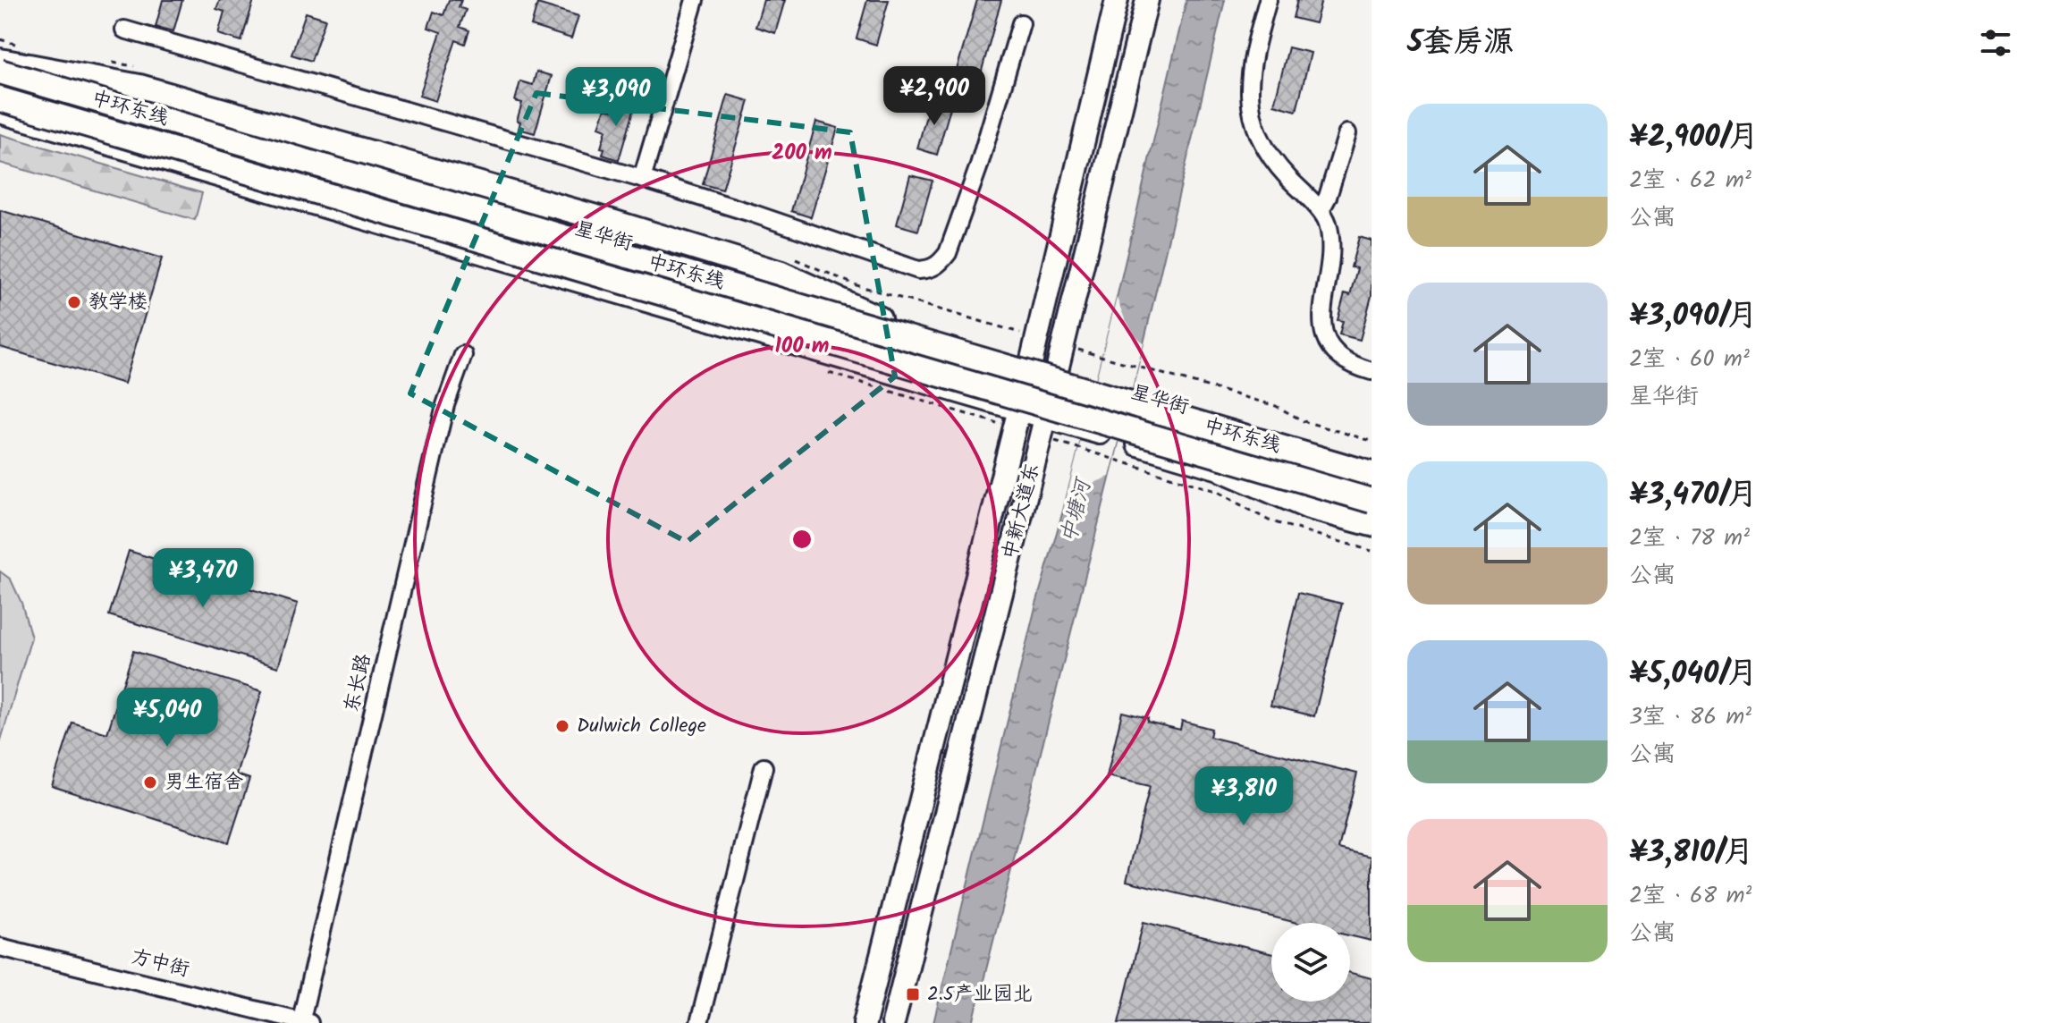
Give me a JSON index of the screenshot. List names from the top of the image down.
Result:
{
  "streets": {
    "highway": ["中环东线"],
    "main road": ["星华街", "中新大道东"],
    "street": ["东长路", "方中街"]
  },
  "crossings": [
    ["星华街", "中新大道东"],
    ["东长路", "方中街"]
  ],
  "water": ["中塘河"],
  "places": {
    "other": ["教学楼", "Dulwich College", "男生宿舍"],
    "transit": ["2.5产业园北"]
  },
  "page": {
    "heading": "5套房源",
    "price": [
      "¥2,900",
      "¥3,090",
      "¥3,470",
      "¥5,040",
      "¥3,810"
    ],
    "list": [
      {
        "name": "¥2,900/月",
        "note": "2室 · 62 m² · 公寓"
      },
      {
        "name": "¥3,090/月",
        "note": "2室 · 60 m² · 星华街"
      },
      {
        "name": "¥3,470/月",
        "note": "2室 · 78 m² · 公寓"
      },
      {
        "name": "¥5,040/月",
        "note": "3室 · 86 m² · 公寓"
      },
      {
        "name": "¥3,810/月",
        "note": "2室 · 68 m² · 公寓"
      }
    ]
  },
  "rings": ["200 m", "100 m"]
}
